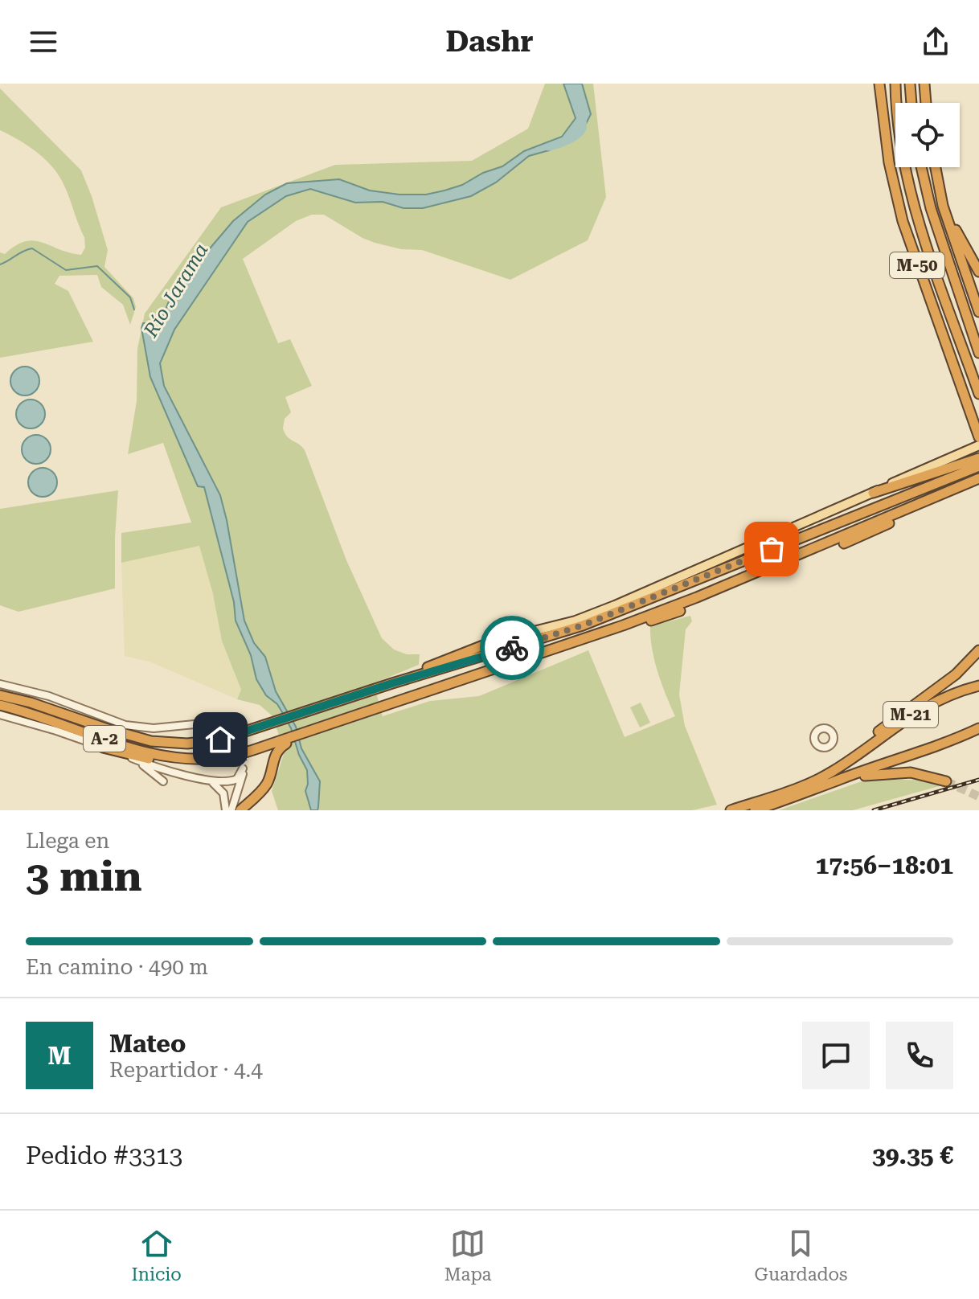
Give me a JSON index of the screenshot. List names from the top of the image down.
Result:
{
  "streets": {
    "highway": ["M-50", "M-21", "A-2"]
  },
  "water": ["Río Jarama"],
  "page": {
    "header": "Dashr",
    "heading": ["3 min", "Llega en", "17:56–18:01"],
    "panel": [
      "Mateo",
      "Repartidor · 4.4",
      "Pedido #3313",
      "39.35 €"
    ],
    "bar": "En camino · 490 m",
    "round": "M",
    "tabs": ["Inicio", "Mapa", "Guardados"]
  }
}
